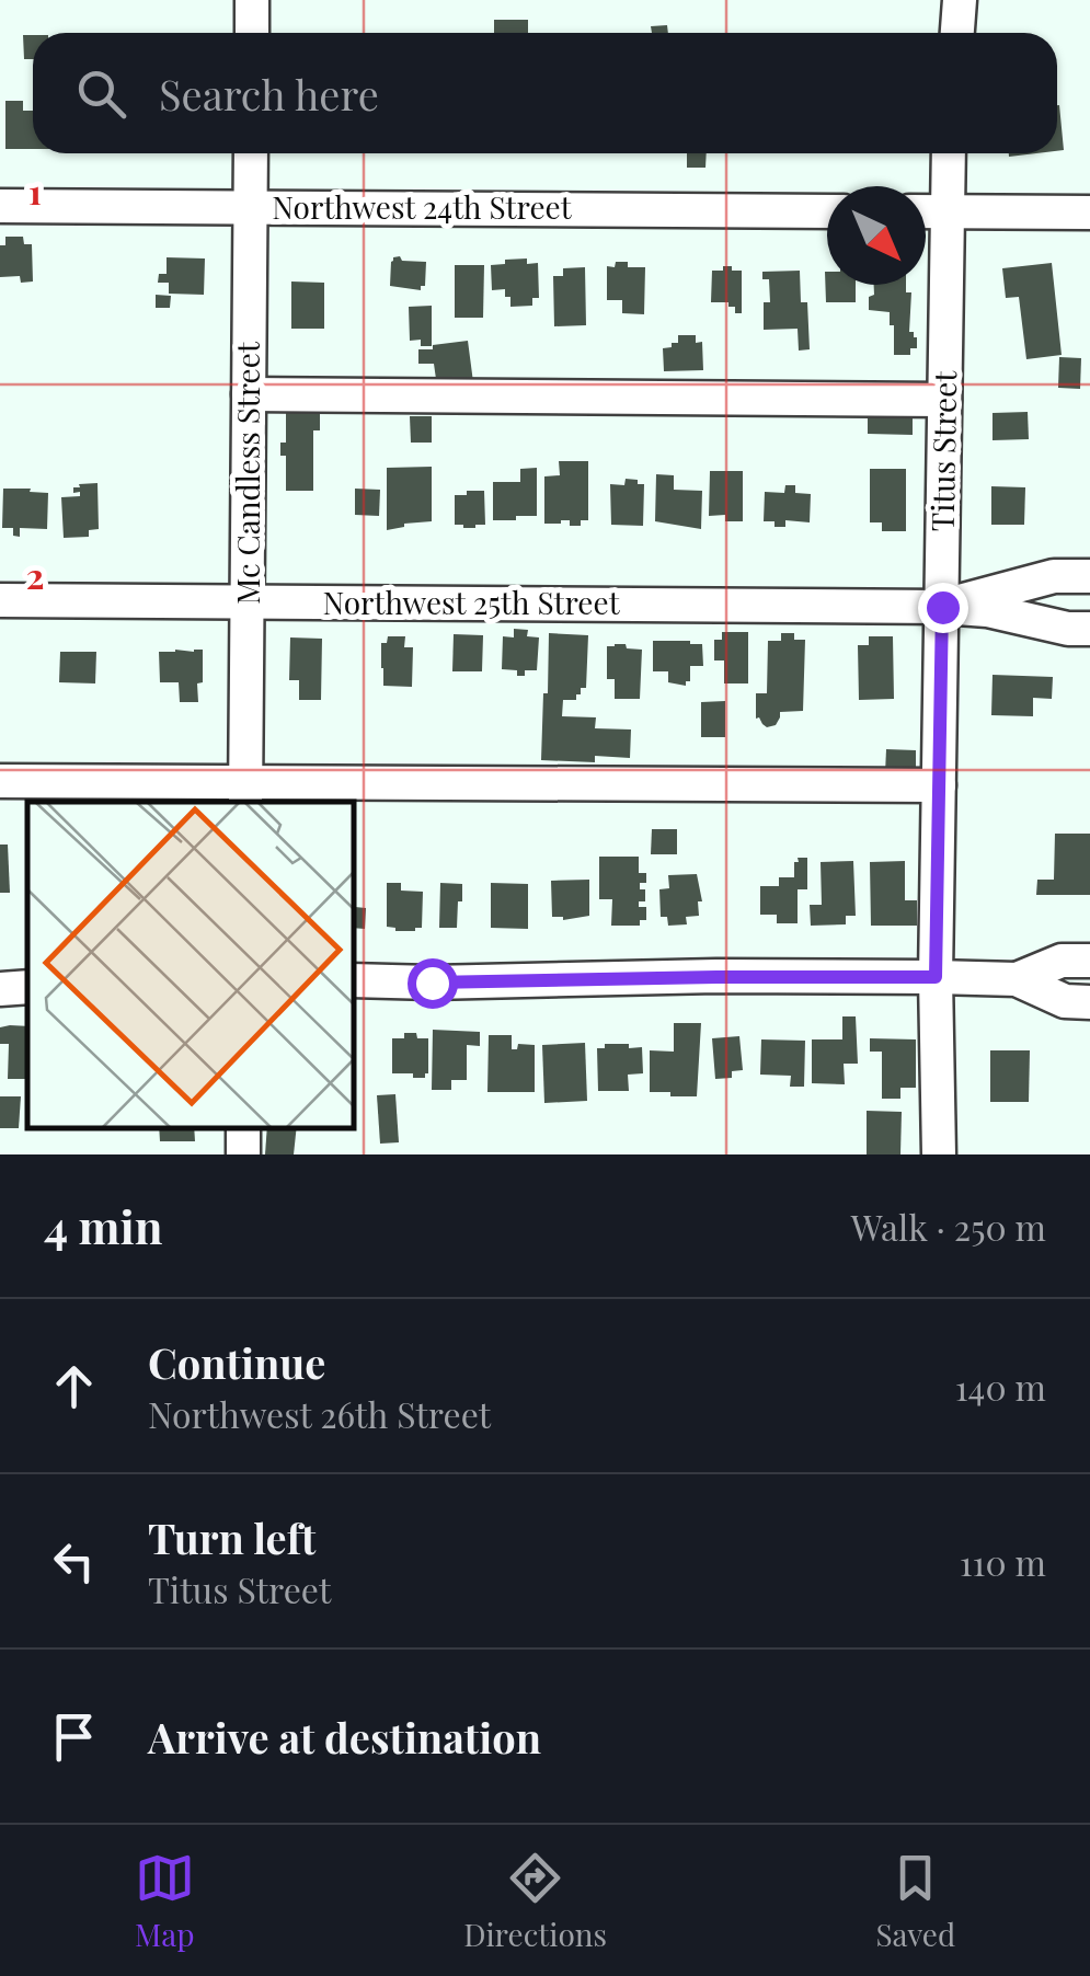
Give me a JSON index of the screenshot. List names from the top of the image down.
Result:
{
  "streets": {
    "street": [
      "Northwest 24th Street",
      "Titus Street",
      "Mc Candless Street",
      "Northwest 25th Street"
    ]
  },
  "crossings": [
    ["Northwest 24th Street", "Mc Candless Street"],
    ["Titus Street", "Northwest 25th Street"],
    ["Mc Candless Street", "Northwest 25th Street"]
  ],
  "north": "bottom right",
  "page": {
    "search": "Search here",
    "heading": ["4 min", "Walk · 250 m"],
    "list": [
      ["Continue", "Northwest 26th Street", "140 m"],
      ["Turn left", "Titus Street", "110 m"],
      "Arrive at destination"
    ],
    "nav": ["Map", "Directions", "Saved"]
  },
  "grid": {
    "rows": ["1", "2"]
  }
}
